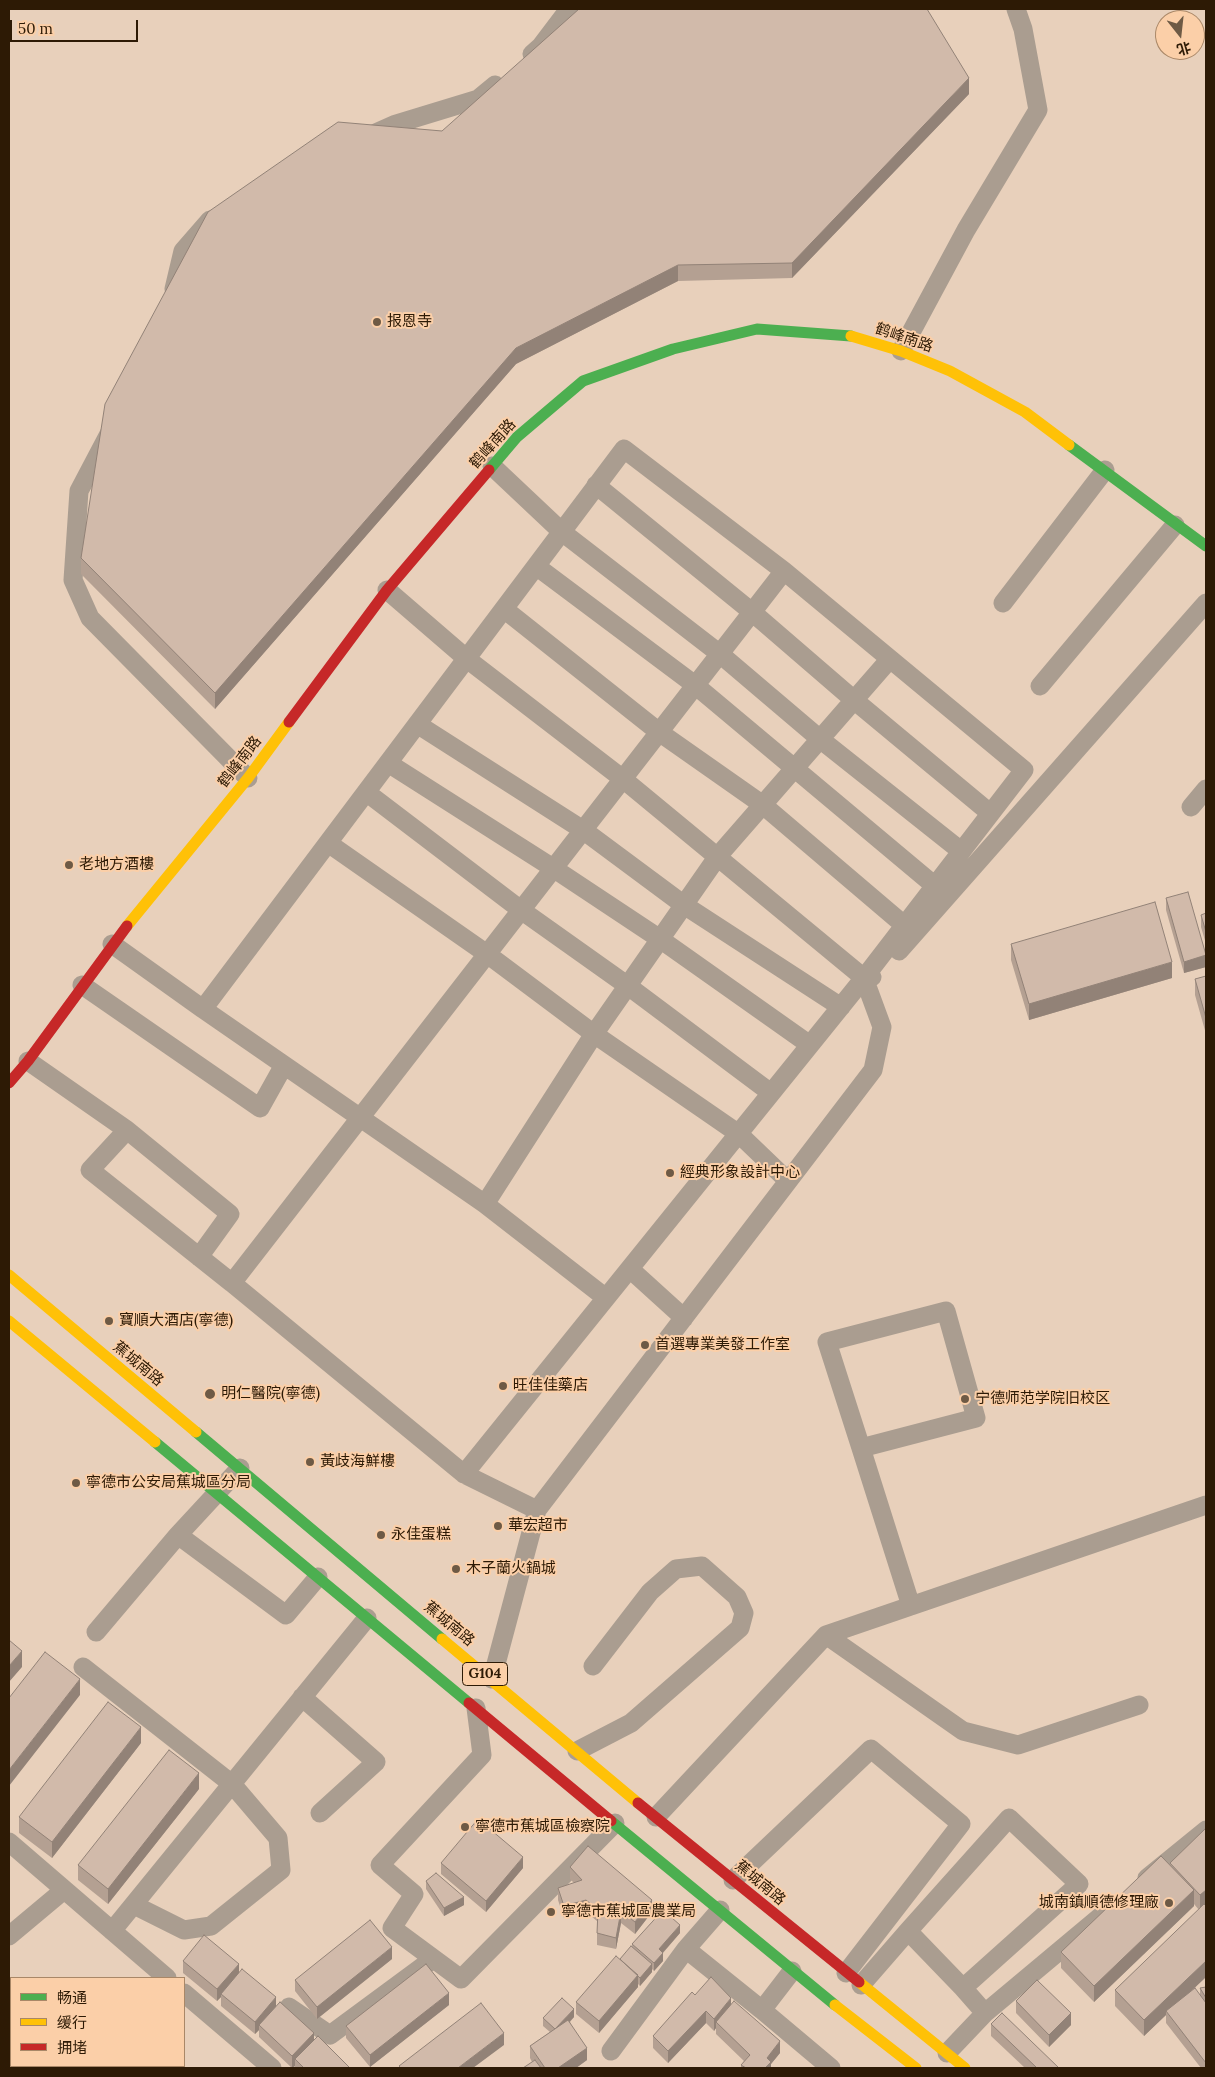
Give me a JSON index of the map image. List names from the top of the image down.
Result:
{
  "streets": {
    "main road": ["鹤峰南路", "蕉城南路", "G104"]
  },
  "places": [
    "报恩寺",
    "老地方酒樓",
    "經典形象設計中心",
    "寶順大酒店(寧德)",
    "首選專業美發工作室",
    "旺佳佳藥店",
    "明仁醫院(寧德)",
    "宁德师范学院旧校区",
    "黃歧海鮮樓",
    "寧德市公安局蕉城區分局",
    "華宏超市",
    "永佳蛋糕",
    "木子蘭火鍋城",
    "寧德市蕉城區檢察院",
    "城南鎮順德修理廠",
    "寧德市蕉城區農業局"
  ],
  "legend": ["畅通", "缓行", "拥堵"],
  "scale_bar": "50 m",
  "north": "bottom"
}
